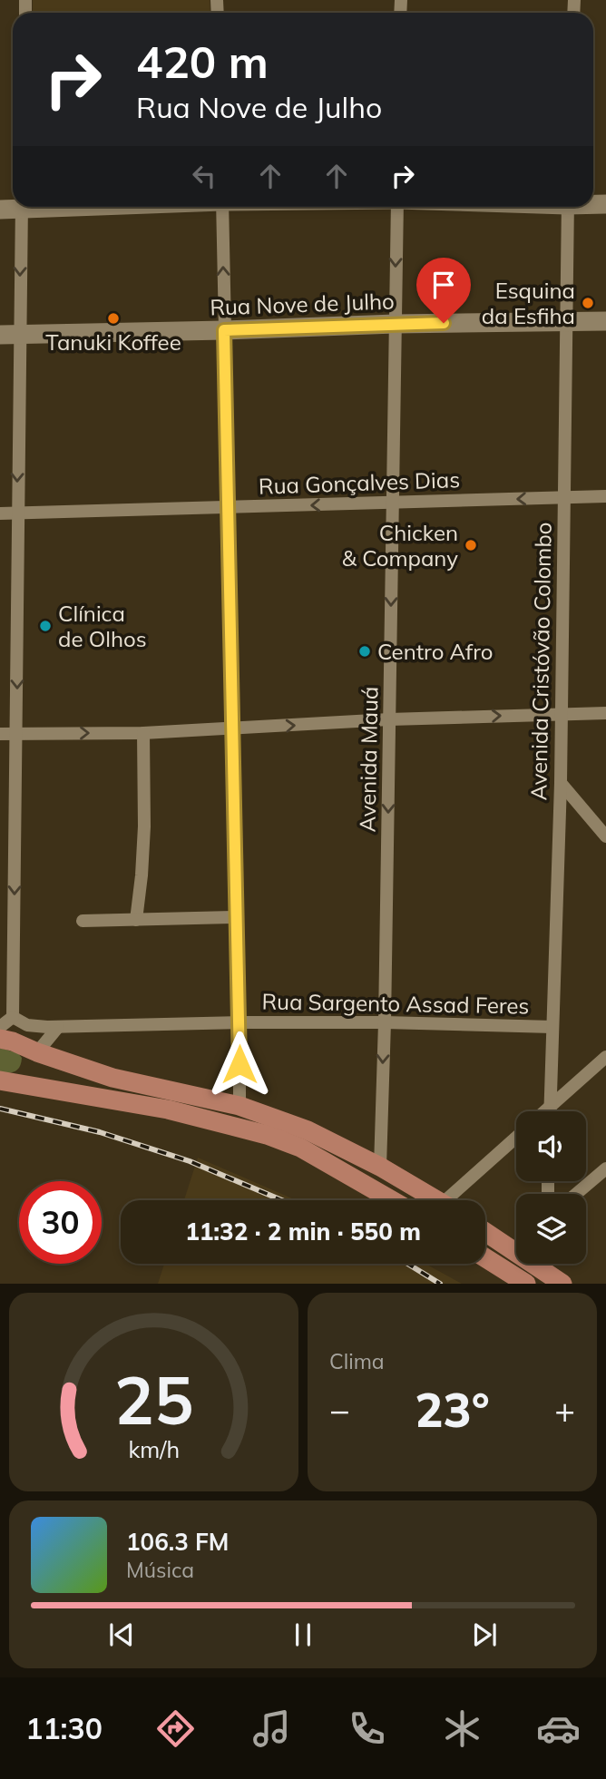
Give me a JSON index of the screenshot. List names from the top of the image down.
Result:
{
  "streets": {
    "street": [
      "Rua Nove de Julho",
      "Rua Gonçalves Dias",
      "Avenida Cristóvão Colombo",
      "Avenida Mauá",
      "Rua Sargento Assad Feres"
    ]
  },
  "crossings": [
    ["Rua Nove de Julho", "Avenida Cristóvão Colombo"],
    ["Rua Nove de Julho", "Avenida Mauá"],
    ["Rua Gonçalves Dias", "Avenida Cristóvão Colombo"],
    ["Rua Gonçalves Dias", "Avenida Mauá"],
    ["Avenida Cristóvão Colombo", "Rua Sargento Assad Feres"],
    ["Avenida Mauá", "Rua Sargento Assad Feres"]
  ],
  "one_way": ["Rua Gonçalves Dias", "Avenida Mauá"],
  "places": [
    "Esquina da Esfiha",
    "Tanuki Koffee",
    "Chicken & Company",
    "Clínica de Olhos",
    "Centro Afro"
  ],
  "page": {
    "turn": ["420 m", "Rua Nove de Julho"],
    "limit": "30",
    "trip": "11:32 · 2 min · 550 m",
    "tile": "Clima",
    "heat": ["−", "23°", "+"],
    "song": ["106.3 FM", "Música"],
    "tabs": "11:30",
    "gauge": ["25", "km/h"]
  }
}
